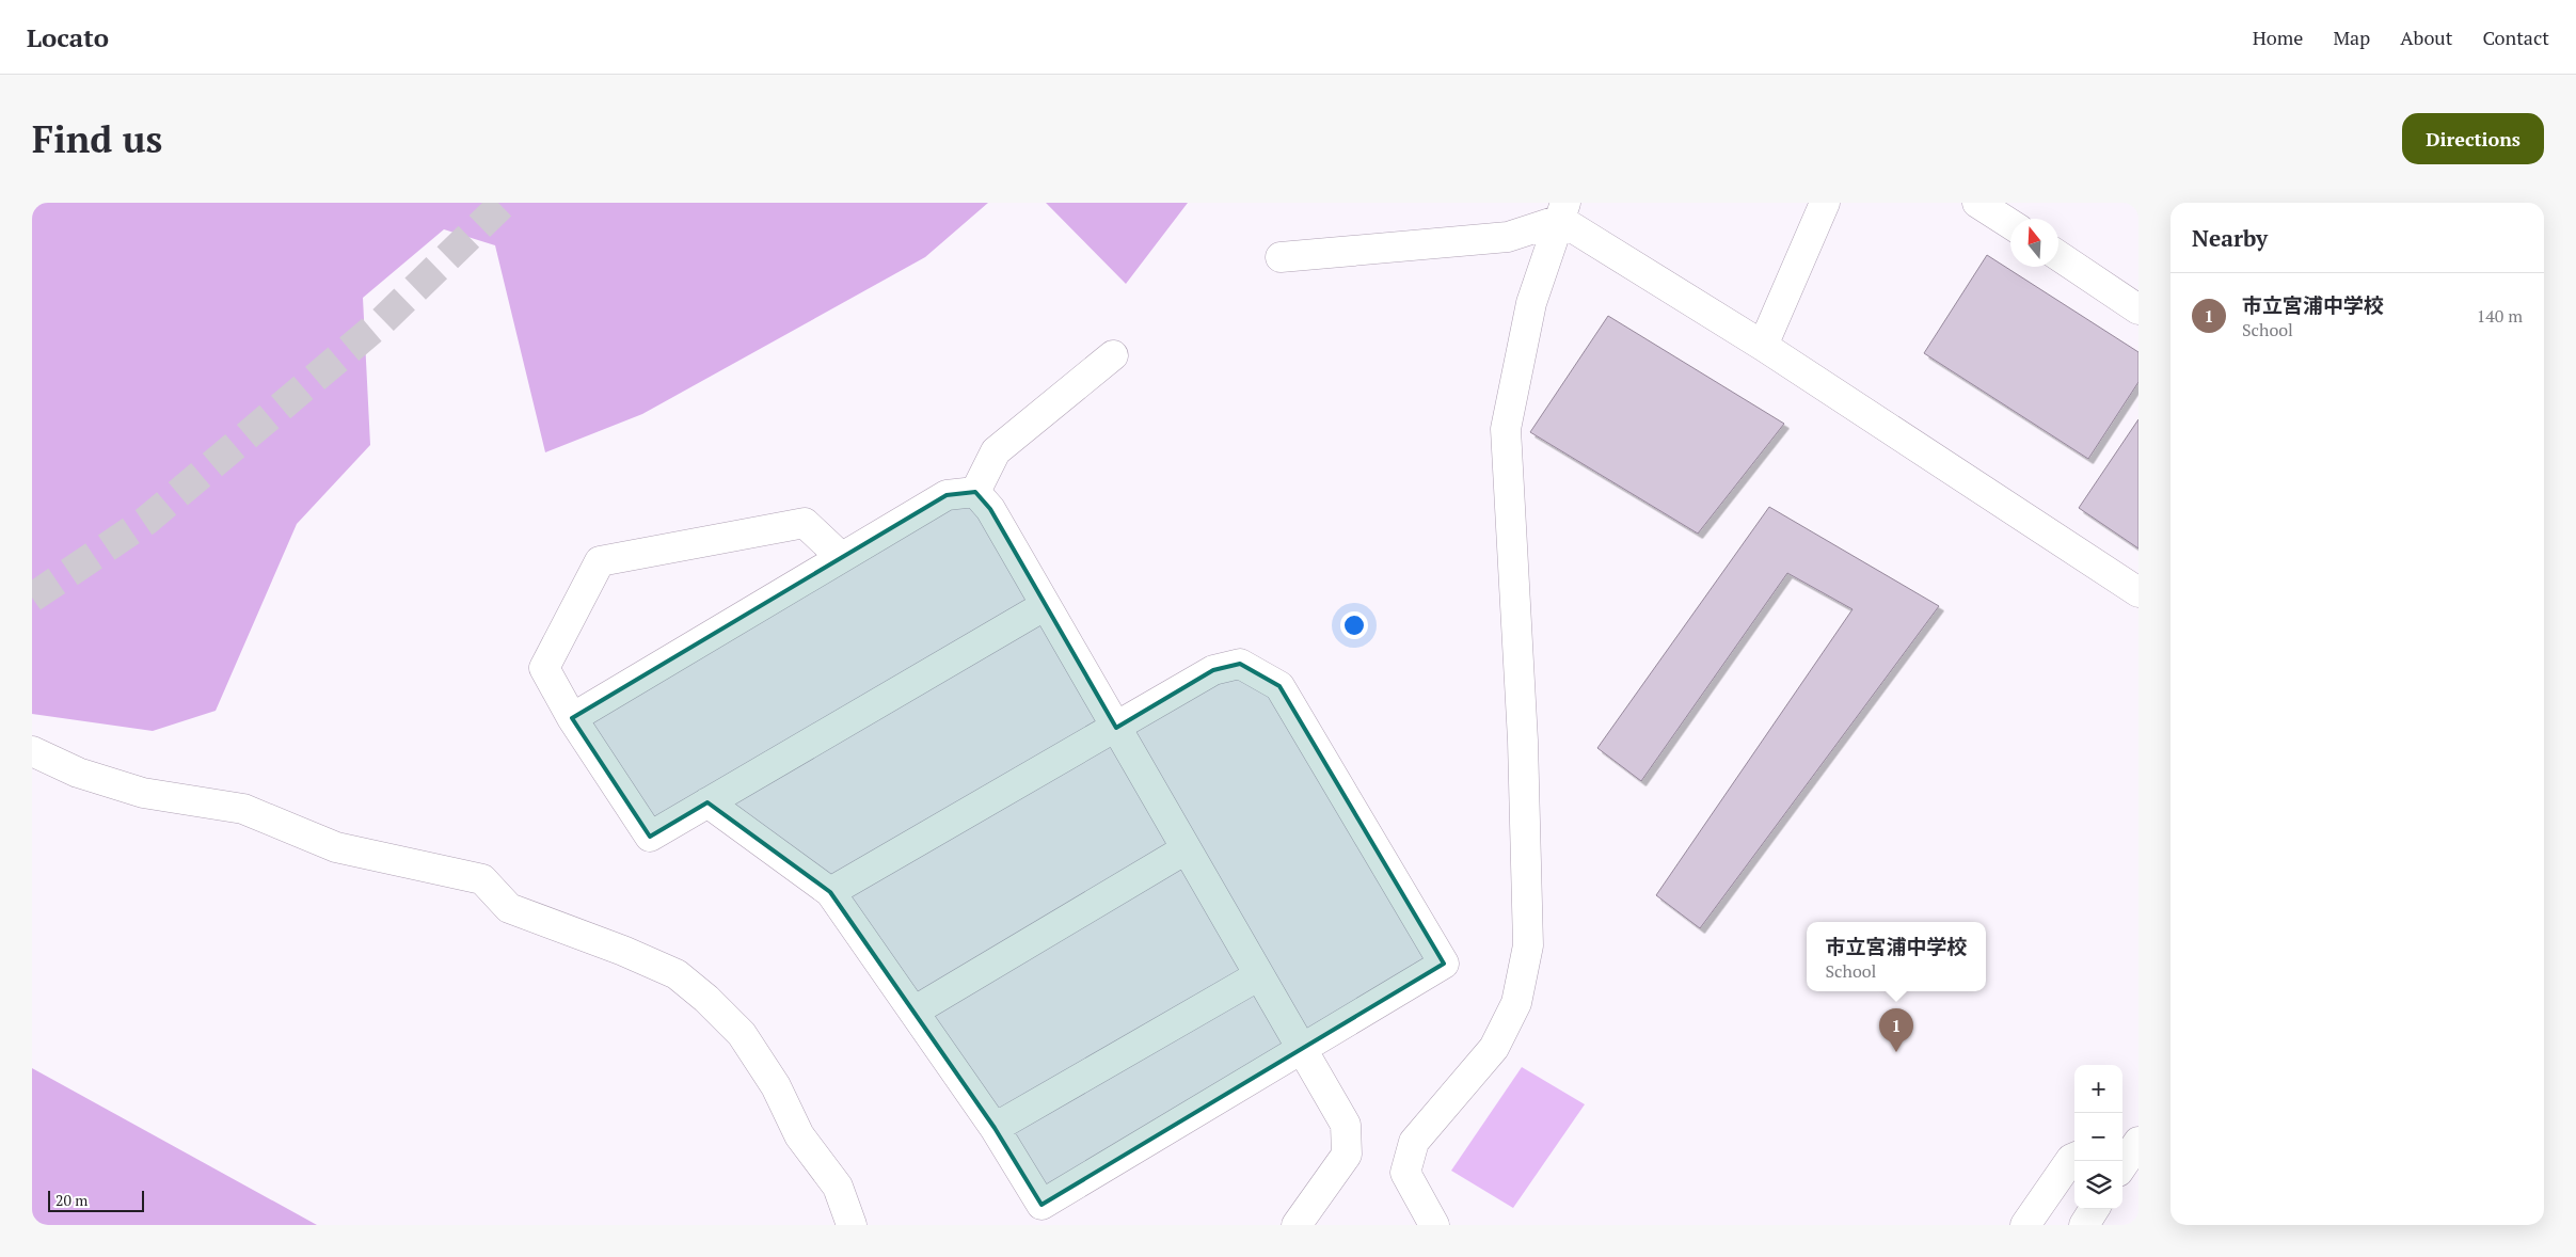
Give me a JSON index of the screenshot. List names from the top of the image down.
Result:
{
  "scale_bar": "20 m",
  "north": "top",
  "page": {
    "header": "Locato",
    "nav": [
      "Home",
      "Map",
      "About",
      "Contact"
    ],
    "buttons": "Directions",
    "title": "Find us",
    "heading": "Nearby",
    "list": [
      {
        "mark": "1",
        "name": "市立宮浦中学校",
        "note": "School",
        "value": "140 m"
      }
    ],
    "popup": ["市立宮浦中学校", "School"],
    "pins": "1",
    "map_buttons": ["+", "−"],
    "scale": "20 m"
  }
}
